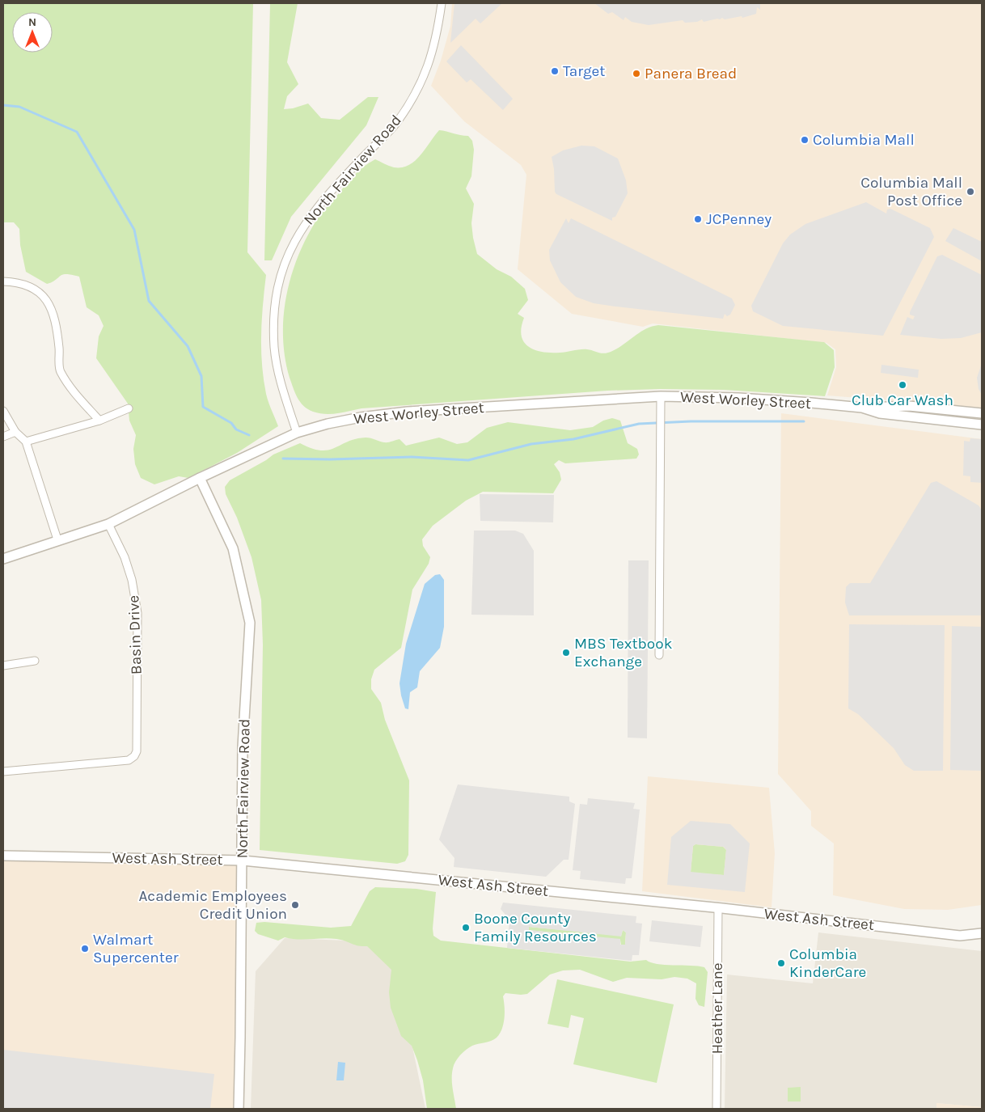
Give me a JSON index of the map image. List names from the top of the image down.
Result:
{
  "streets": {
    "street": [
      "North Fairview Road",
      "West Worley Street",
      "Basin Drive",
      "West Ash Street",
      "Heather Lane"
    ]
  },
  "crossings": [
    ["North Fairview Road", "West Worley Street"],
    ["North Fairview Road", "West Ash Street"],
    ["West Worley Street", "Basin Drive"],
    ["West Ash Street", "Heather Lane"]
  ],
  "places": [
    "Target",
    "Panera Bread",
    "Columbia Mall",
    "Columbia Mall Post Office",
    "JCPenney",
    "Club Car Wash",
    "MBS Textbook Exchange",
    "Academic Employees Credit Union",
    "Boone County Family Resources",
    "Walmart Supercenter",
    "Columbia KinderCare"
  ],
  "north": "top"
}
